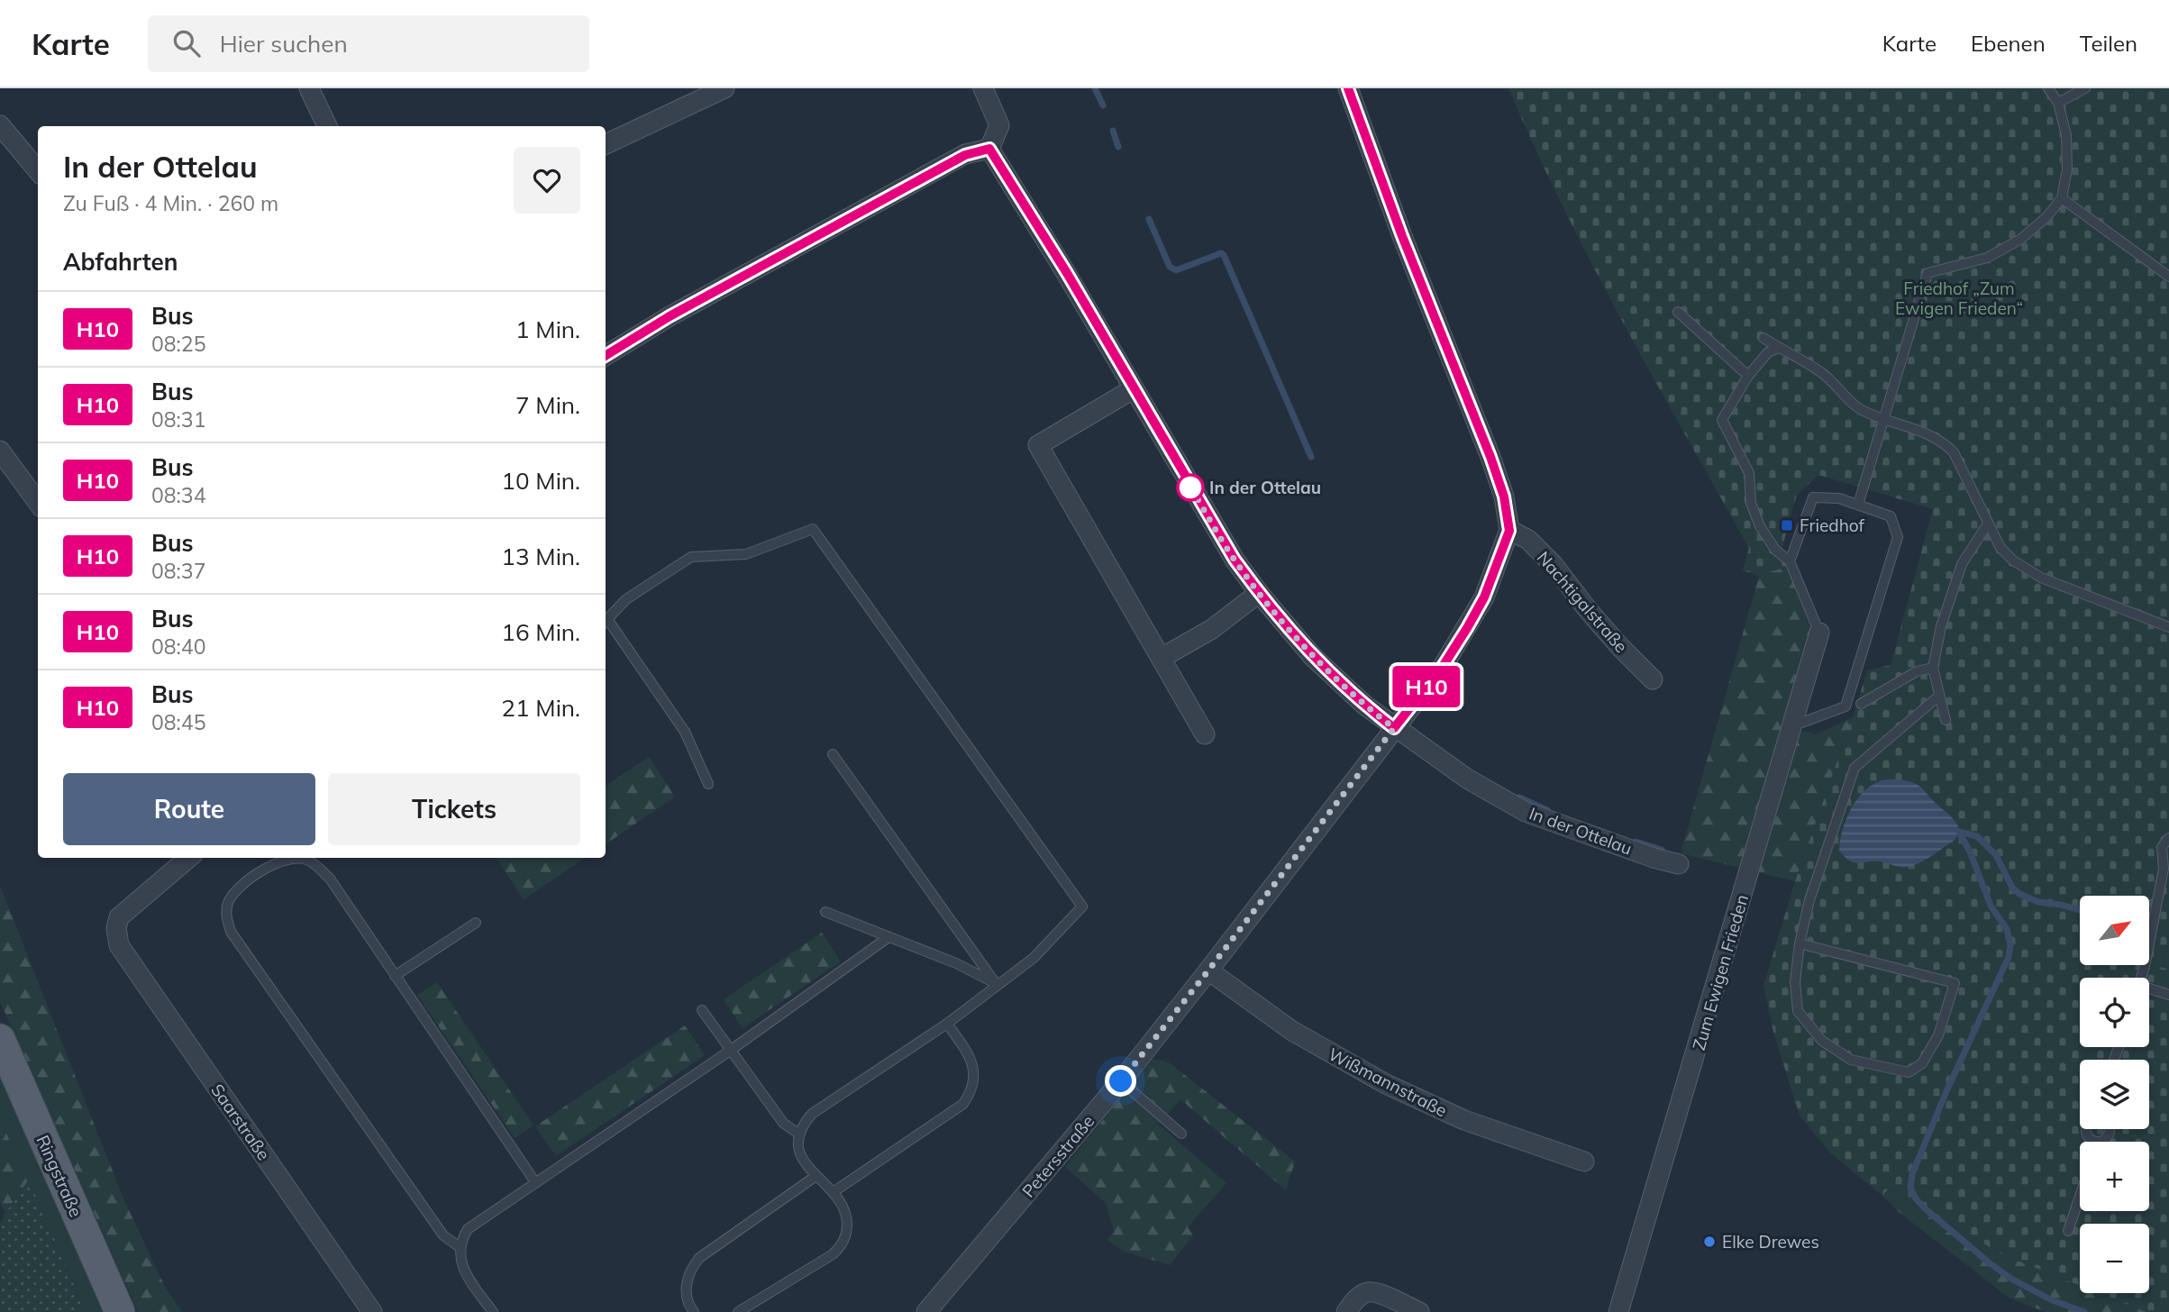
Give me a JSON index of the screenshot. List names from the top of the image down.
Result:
{
  "streets": {
    "main road": ["Ringstraße"],
    "street": [
      "Nachtigalstraße",
      "In der Ottelau",
      "Zum Ewigen Frieden",
      "Wißmannstraße",
      "Saarstraße",
      "Petersstraße"
    ]
  },
  "crossings": [
    ["In der Ottelau", "Petersstraße"],
    ["Wißmannstraße", "Petersstraße"]
  ],
  "parks": ["Friedhof „Zum Ewigen Frieden“"],
  "places": {
    "other": ["In der Ottelau", "Elke Drewes"],
    "transit": ["Friedhof"]
  },
  "lines": ["bus line H10"],
  "north": "top right",
  "page": {
    "header": "Karte",
    "search": "Hier suchen",
    "nav": ["Karte", "Ebenen", "Teilen"],
    "on_map": "H10",
    "heading": [
      ["In der Ottelau", "Zu Fuß · 4 Min. · 260 m"],
      "Abfahrten"
    ],
    "list": [
      {
        "mark": "H10",
        "name": "Bus",
        "note": "08:25",
        "value": "1 Min."
      },
      {
        "mark": "H10",
        "name": "Bus",
        "note": "08:31",
        "value": "7 Min."
      },
      {
        "mark": "H10",
        "name": "Bus",
        "note": "08:34",
        "value": "10 Min."
      },
      {
        "mark": "H10",
        "name": "Bus",
        "note": "08:37",
        "value": "13 Min."
      },
      {
        "mark": "H10",
        "name": "Bus",
        "note": "08:40",
        "value": "16 Min."
      },
      {
        "mark": "H10",
        "name": "Bus",
        "note": "08:45",
        "value": "21 Min."
      }
    ],
    "buttons": ["Route", "Tickets"],
    "map_buttons": ["+", "−"]
  }
}
